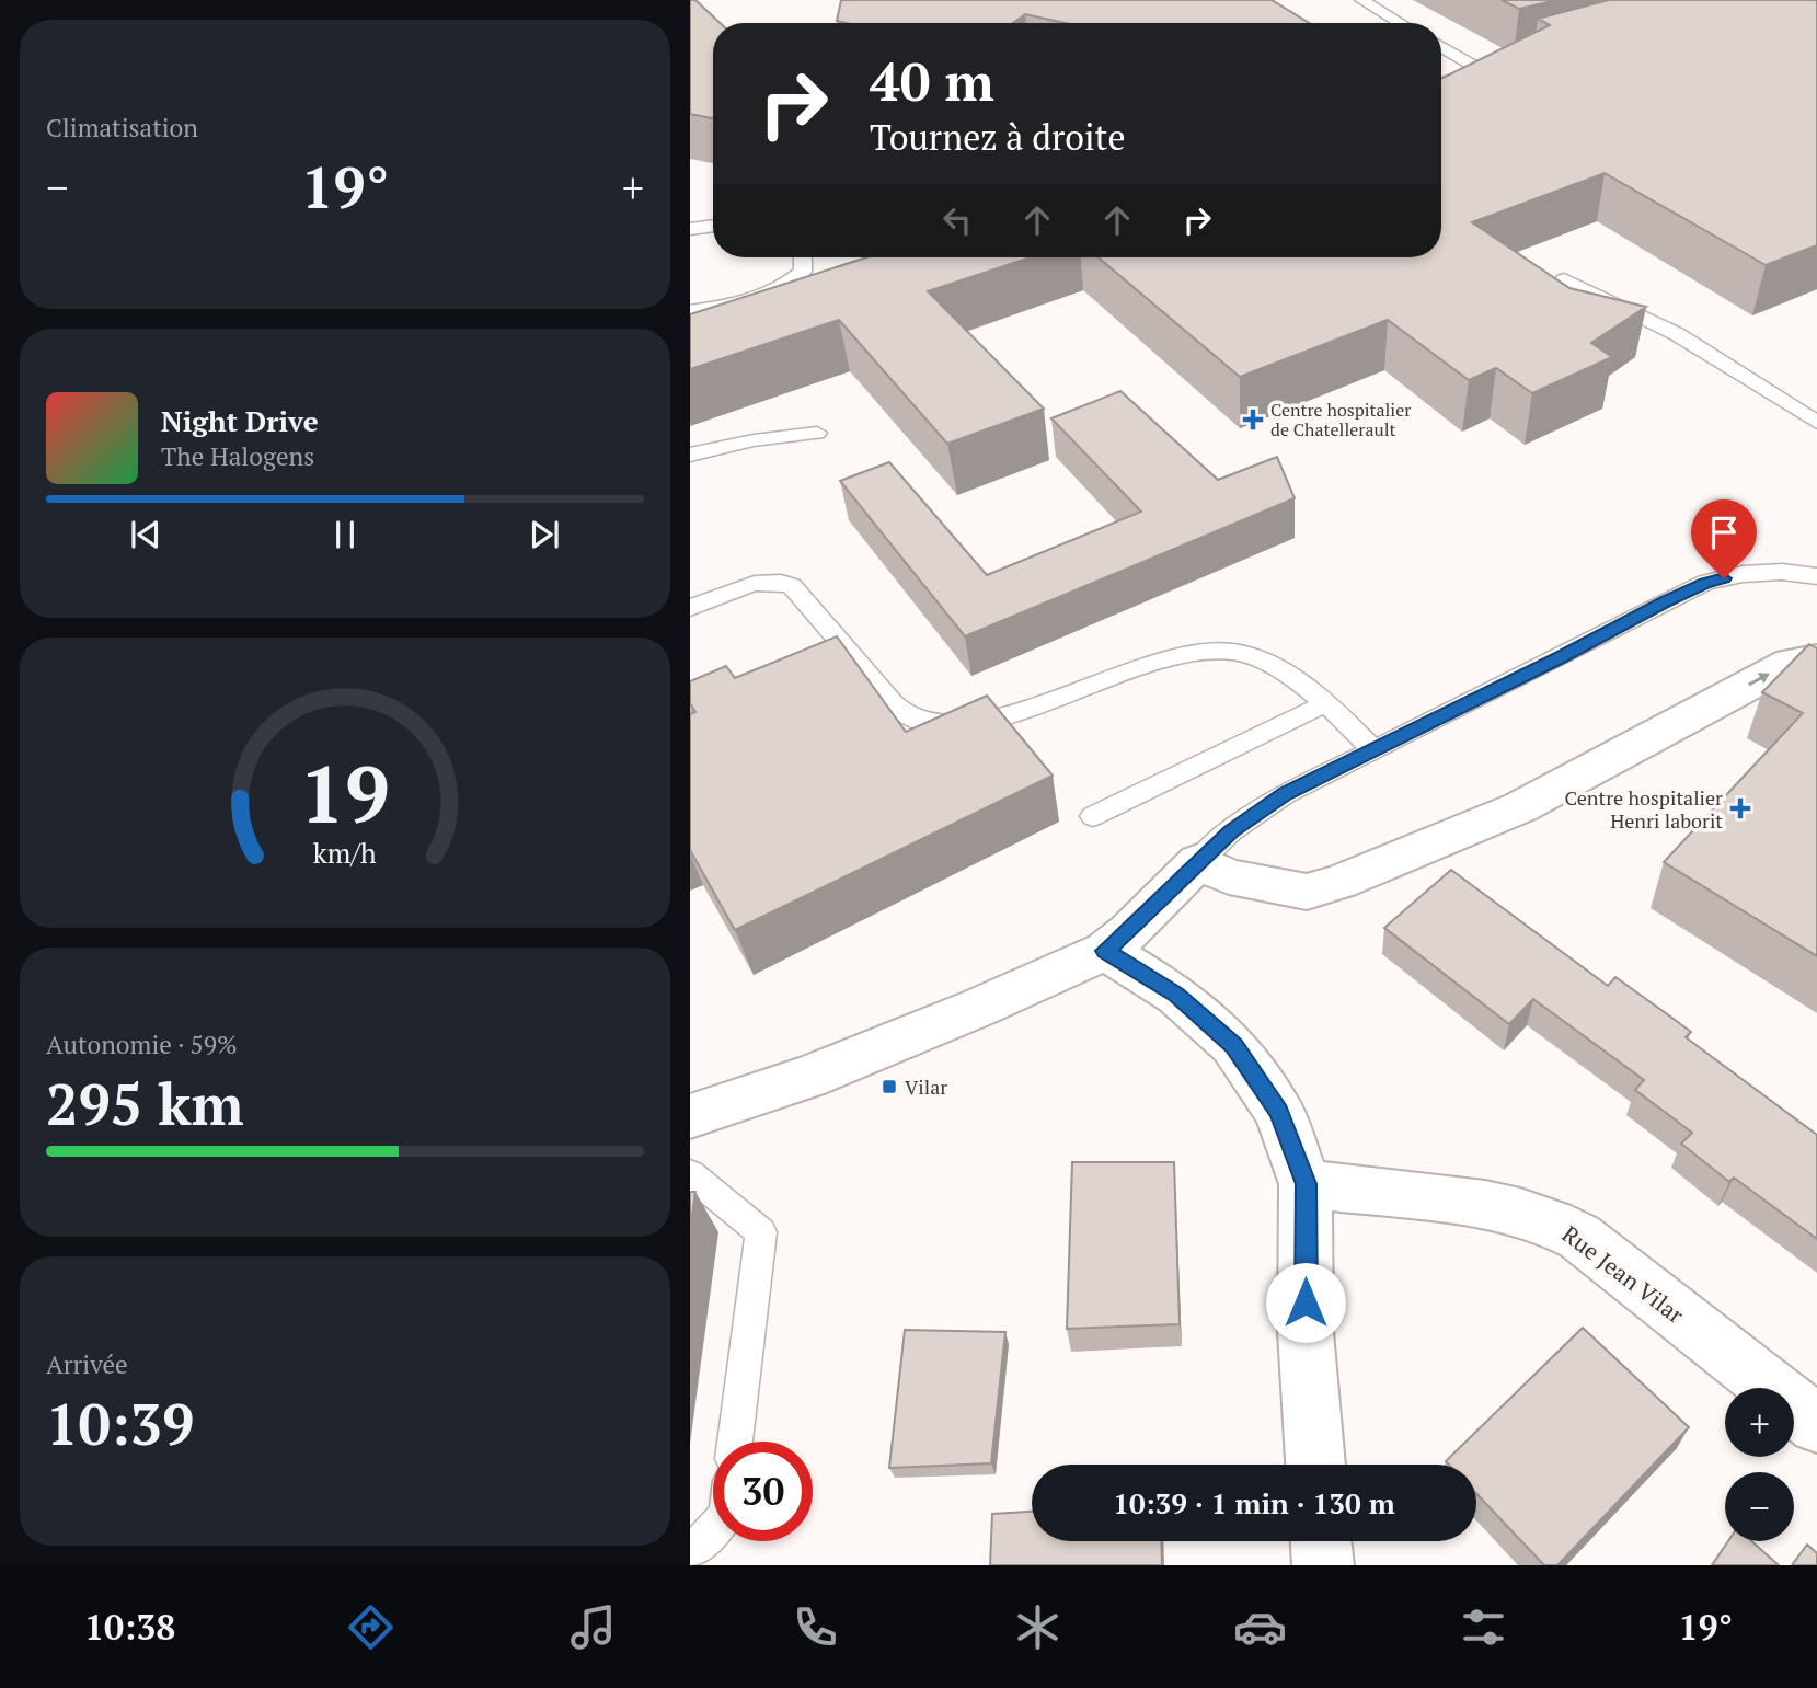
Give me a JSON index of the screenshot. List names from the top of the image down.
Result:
{
  "streets": {
    "street": ["Rue Jean Vilar"]
  },
  "places": {
    "health": ["Centre hospitalier de Chatellerault", "Centre hospitalier Henri laborit"],
    "transit": ["Vilar"]
  },
  "page": {
    "tile": [
      "Climatisation",
      ["Autonomie · 59%", "295 km"],
      ["Arrivée", "10:39"]
    ],
    "turn": ["40 m", "Tournez à droite"],
    "heat": ["−", "19°", "+"],
    "song": ["Night Drive", "The Halogens"],
    "map_buttons": ["+", "−"],
    "limit": "30",
    "trip": "10:39 · 1 min · 130 m",
    "tabs": ["10:38", "19°"],
    "gauge": ["19", "km/h"]
  }
}
